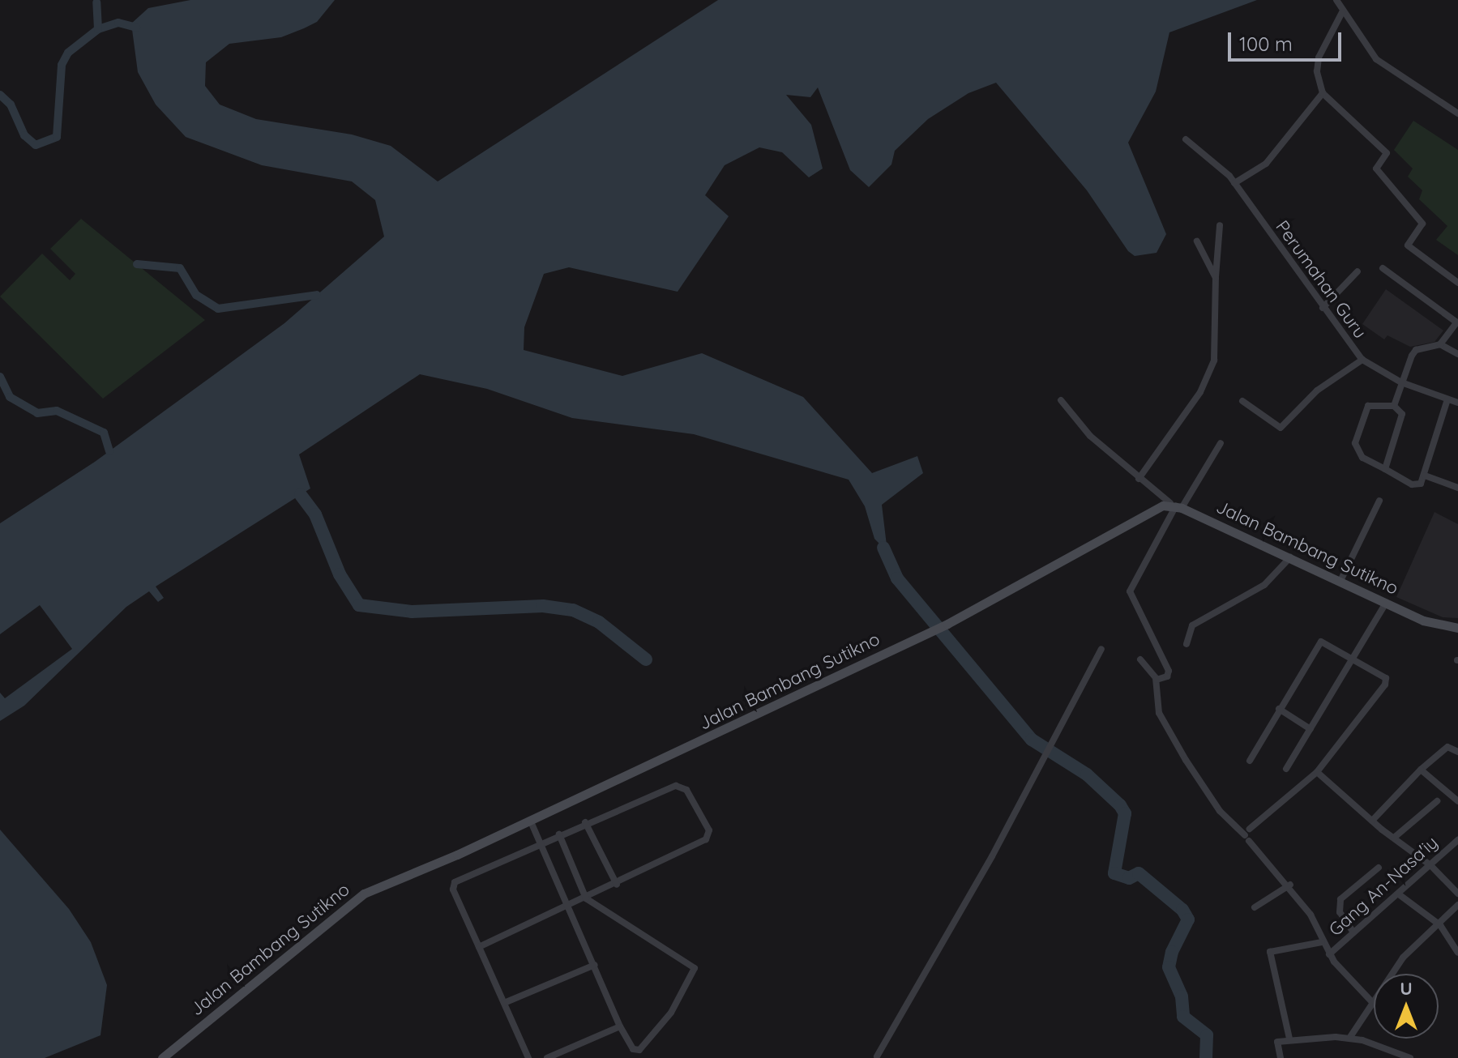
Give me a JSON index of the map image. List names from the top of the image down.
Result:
{
  "streets": {
    "street": ["Perumahan Guru", "Jalan Bambang Sutikno", "Gang An-Nasa'iy"]
  },
  "scale_bar": "100 m",
  "north": "top"
}
